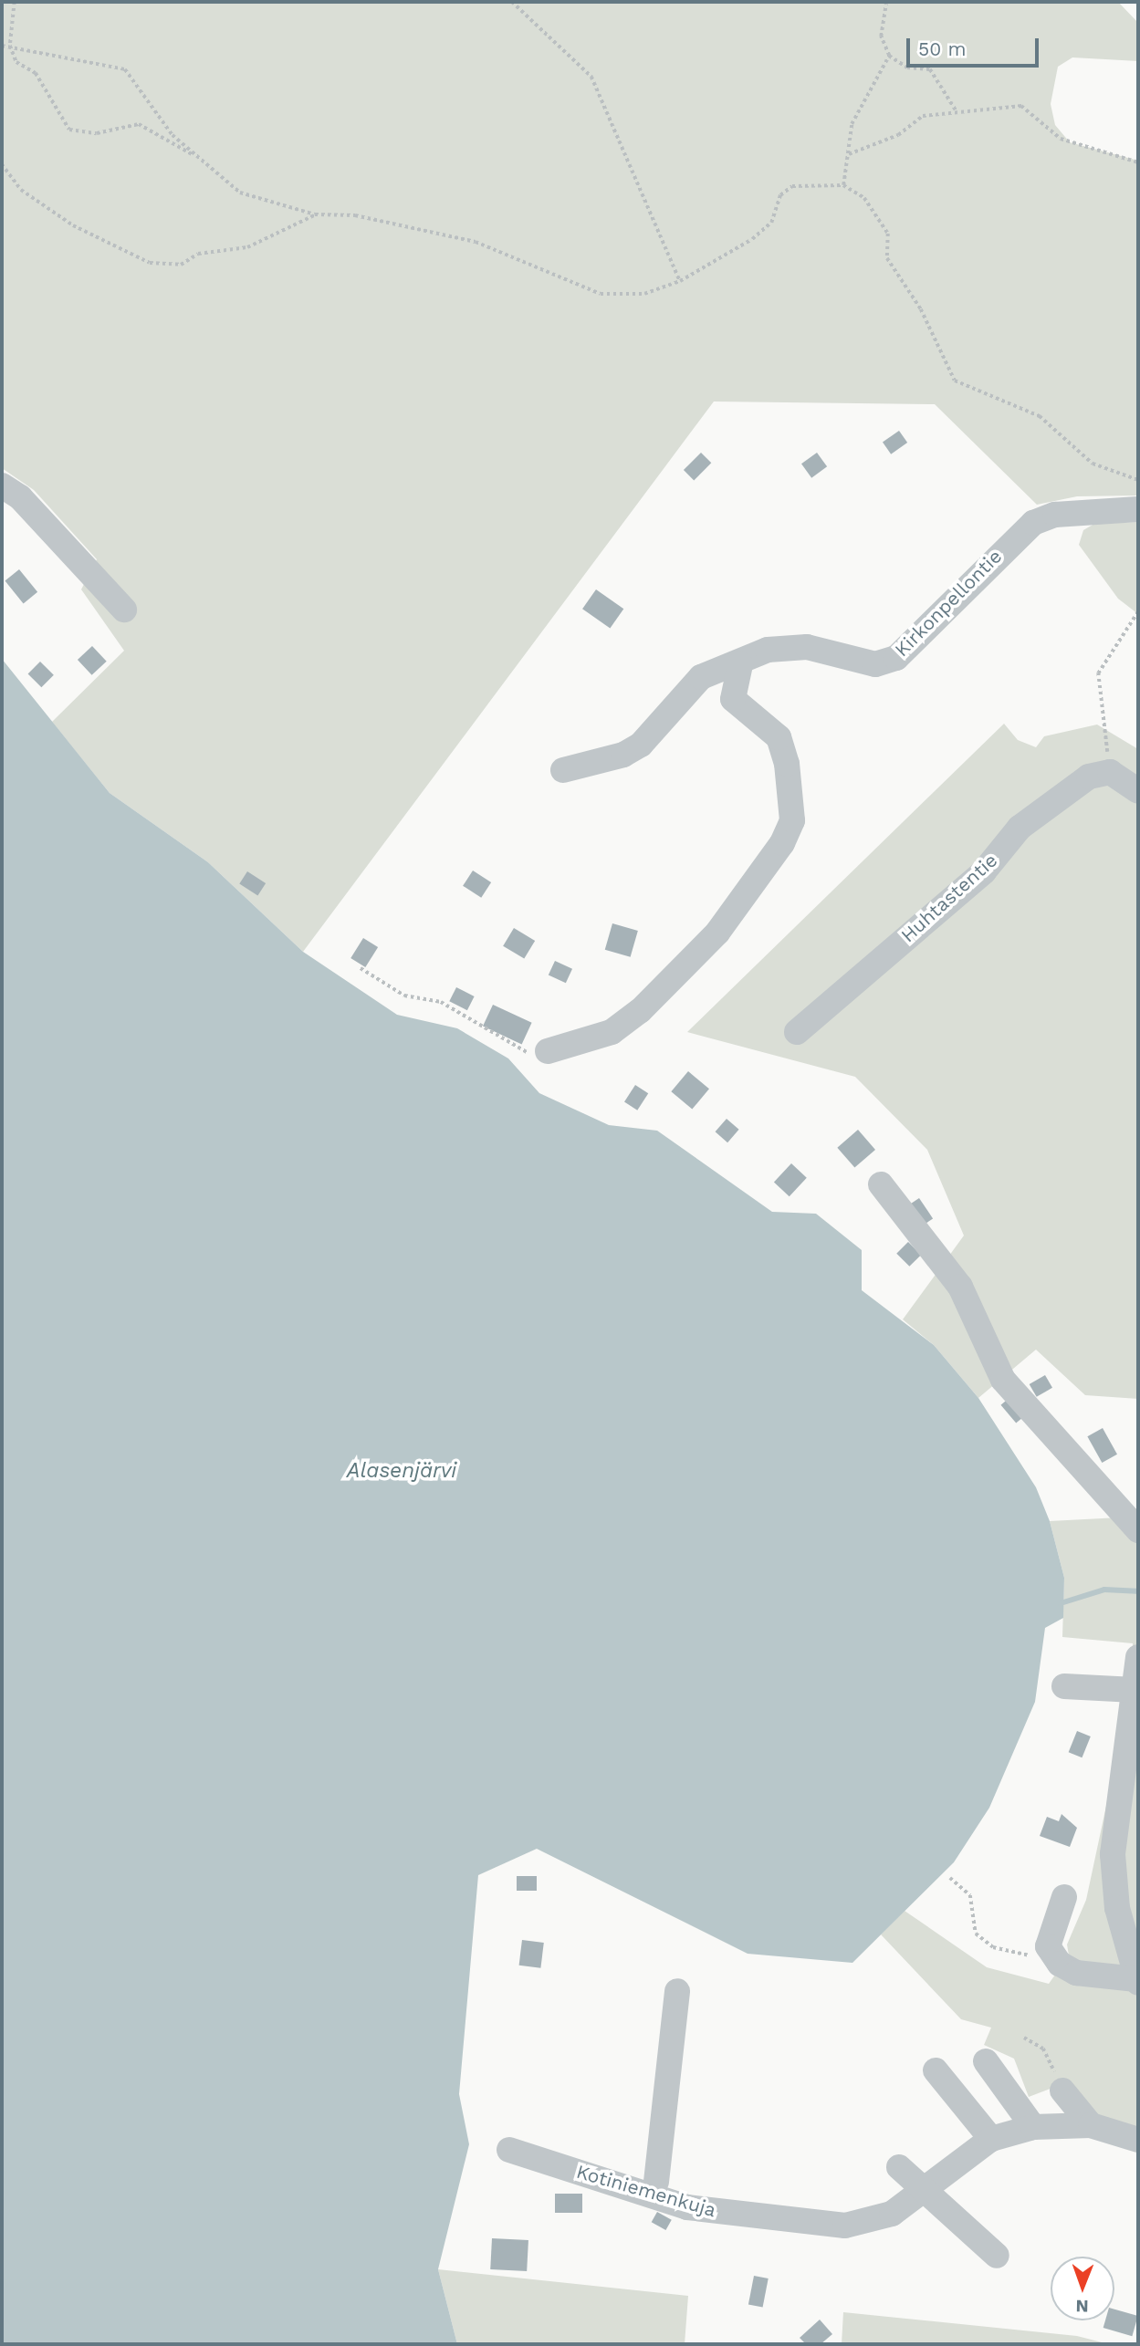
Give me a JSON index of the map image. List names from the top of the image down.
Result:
{
  "streets": {
    "street": ["Kirkonpellontie", "Huhtastentie", "Kotiniemenkuja"]
  },
  "water": ["Alasenjärvi"],
  "scale_bar": "50 m",
  "north": "bottom"
}
